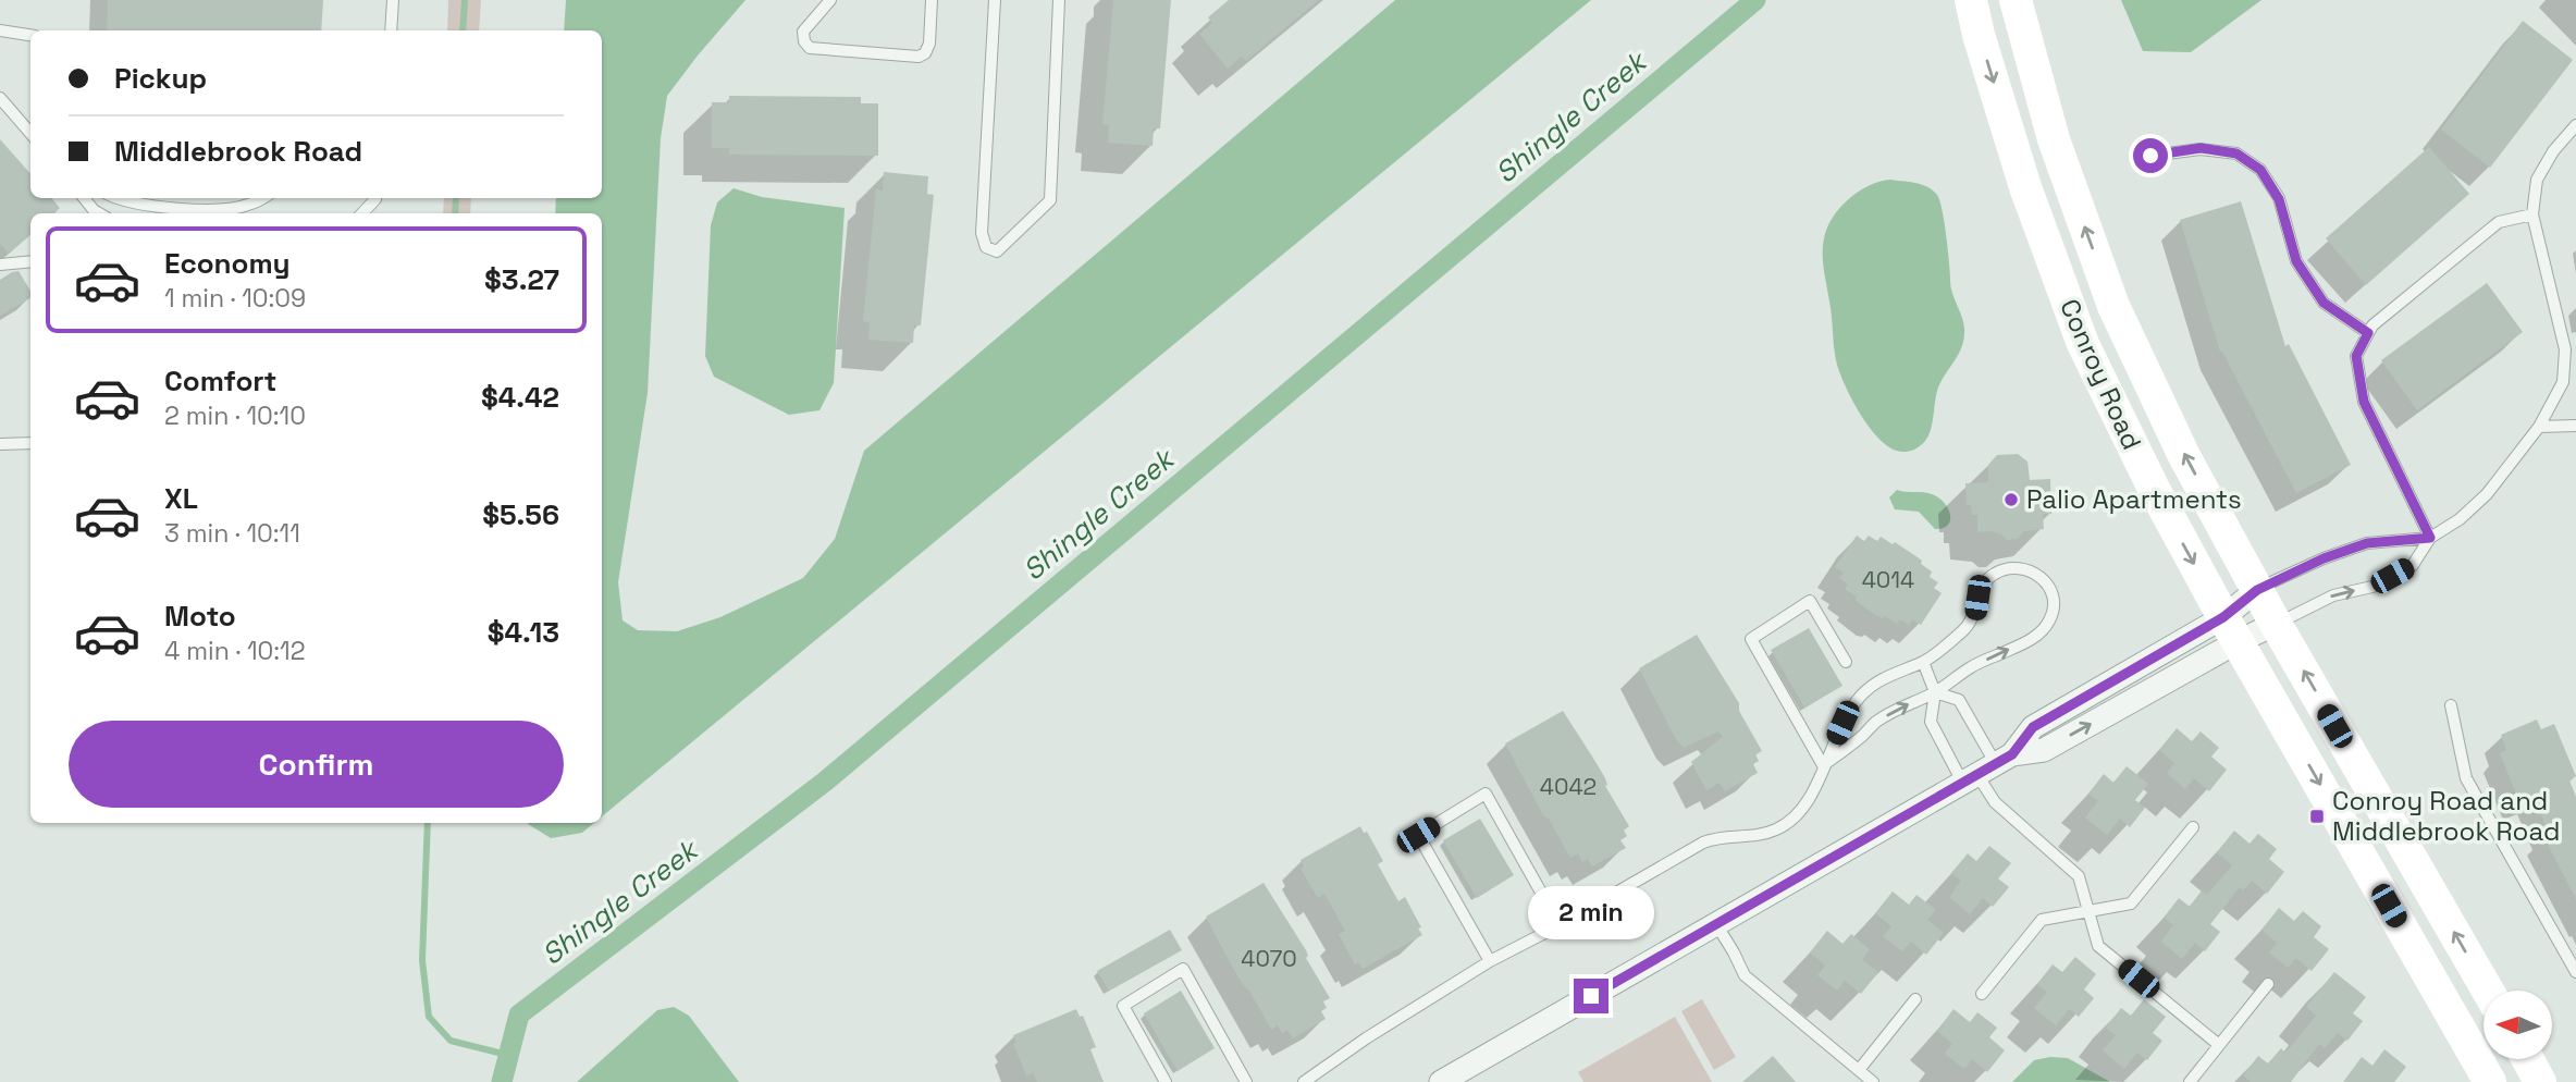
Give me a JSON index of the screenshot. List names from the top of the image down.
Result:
{
  "streets": {
    "main road": ["Conroy Road"]
  },
  "water": ["Shingle Creek"],
  "places": {
    "other": ["Palio Apartments"],
    "transit": ["Conroy Road and Middlebrook Road"]
  },
  "house_numbers": ["4014", "4042", "4070"],
  "north": "left",
  "page": {
    "banner": ["Pickup", "Middlebrook Road"],
    "list": [
      {
        "name": "Economy",
        "note": "1 min · 10:09",
        "value": "$3.27"
      },
      {
        "name": "Comfort",
        "note": "2 min · 10:10",
        "value": "$4.42"
      },
      {
        "name": "XL",
        "note": "3 min · 10:11",
        "value": "$5.56"
      },
      {
        "name": "Moto",
        "note": "4 min · 10:12",
        "value": "$4.13"
      }
    ],
    "buttons": "Confirm",
    "bubble": "2 min"
  }
}
